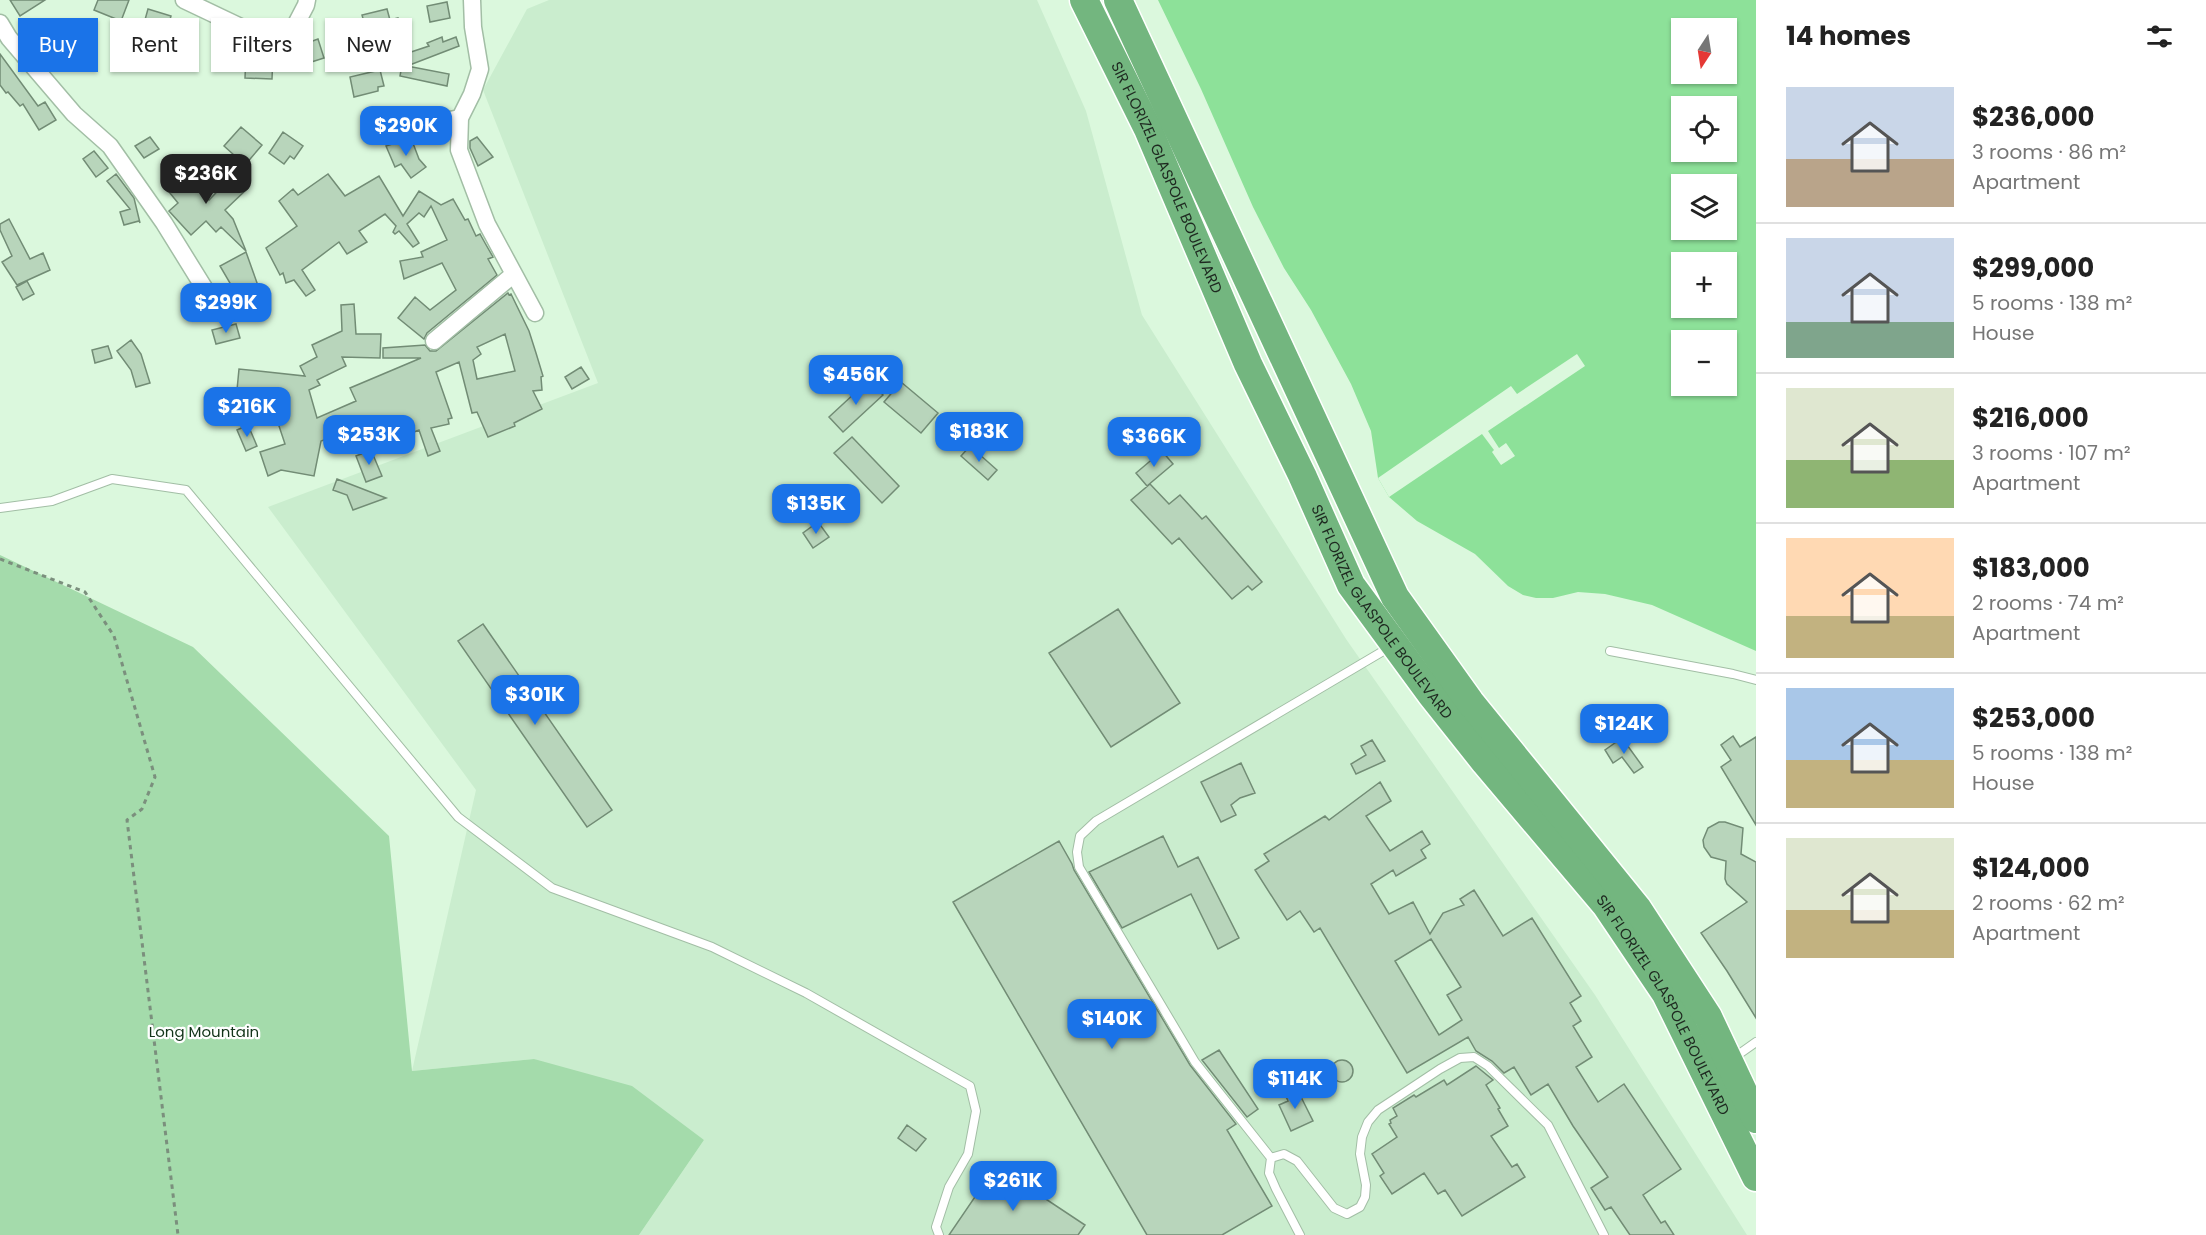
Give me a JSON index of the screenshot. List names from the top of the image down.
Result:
{
  "streets": {
    "highway": ["SIR FLORIZEL GLASPOLE BOULEVARD"]
  },
  "parks": ["Long Mountain"],
  "north": "bottom",
  "page": {
    "heading": "14 homes",
    "map_buttons": ["+", "−"],
    "chip": [
      "Buy",
      "Rent",
      "Filters",
      "New"
    ],
    "list": [
      {
        "name": "$236,000",
        "note": "3 rooms · 86 m² · Apartment"
      },
      {
        "name": "$299,000",
        "note": "5 rooms · 138 m² · House"
      },
      {
        "name": "$216,000",
        "note": "3 rooms · 107 m² · Apartment"
      },
      {
        "name": "$183,000",
        "note": "2 rooms · 74 m² · Apartment"
      },
      {
        "name": "$253,000",
        "note": "5 rooms · 138 m² · House"
      },
      {
        "name": "$124,000",
        "note": "2 rooms · 62 m² · Apartment"
      }
    ],
    "price": [
      "$290K",
      "$236K",
      "$299K",
      "$456K",
      "$216K",
      "$183K",
      "$253K",
      "$366K",
      "$135K",
      "$301K",
      "$124K",
      "$140K",
      "$114K",
      "$261K"
    ]
  }
}
